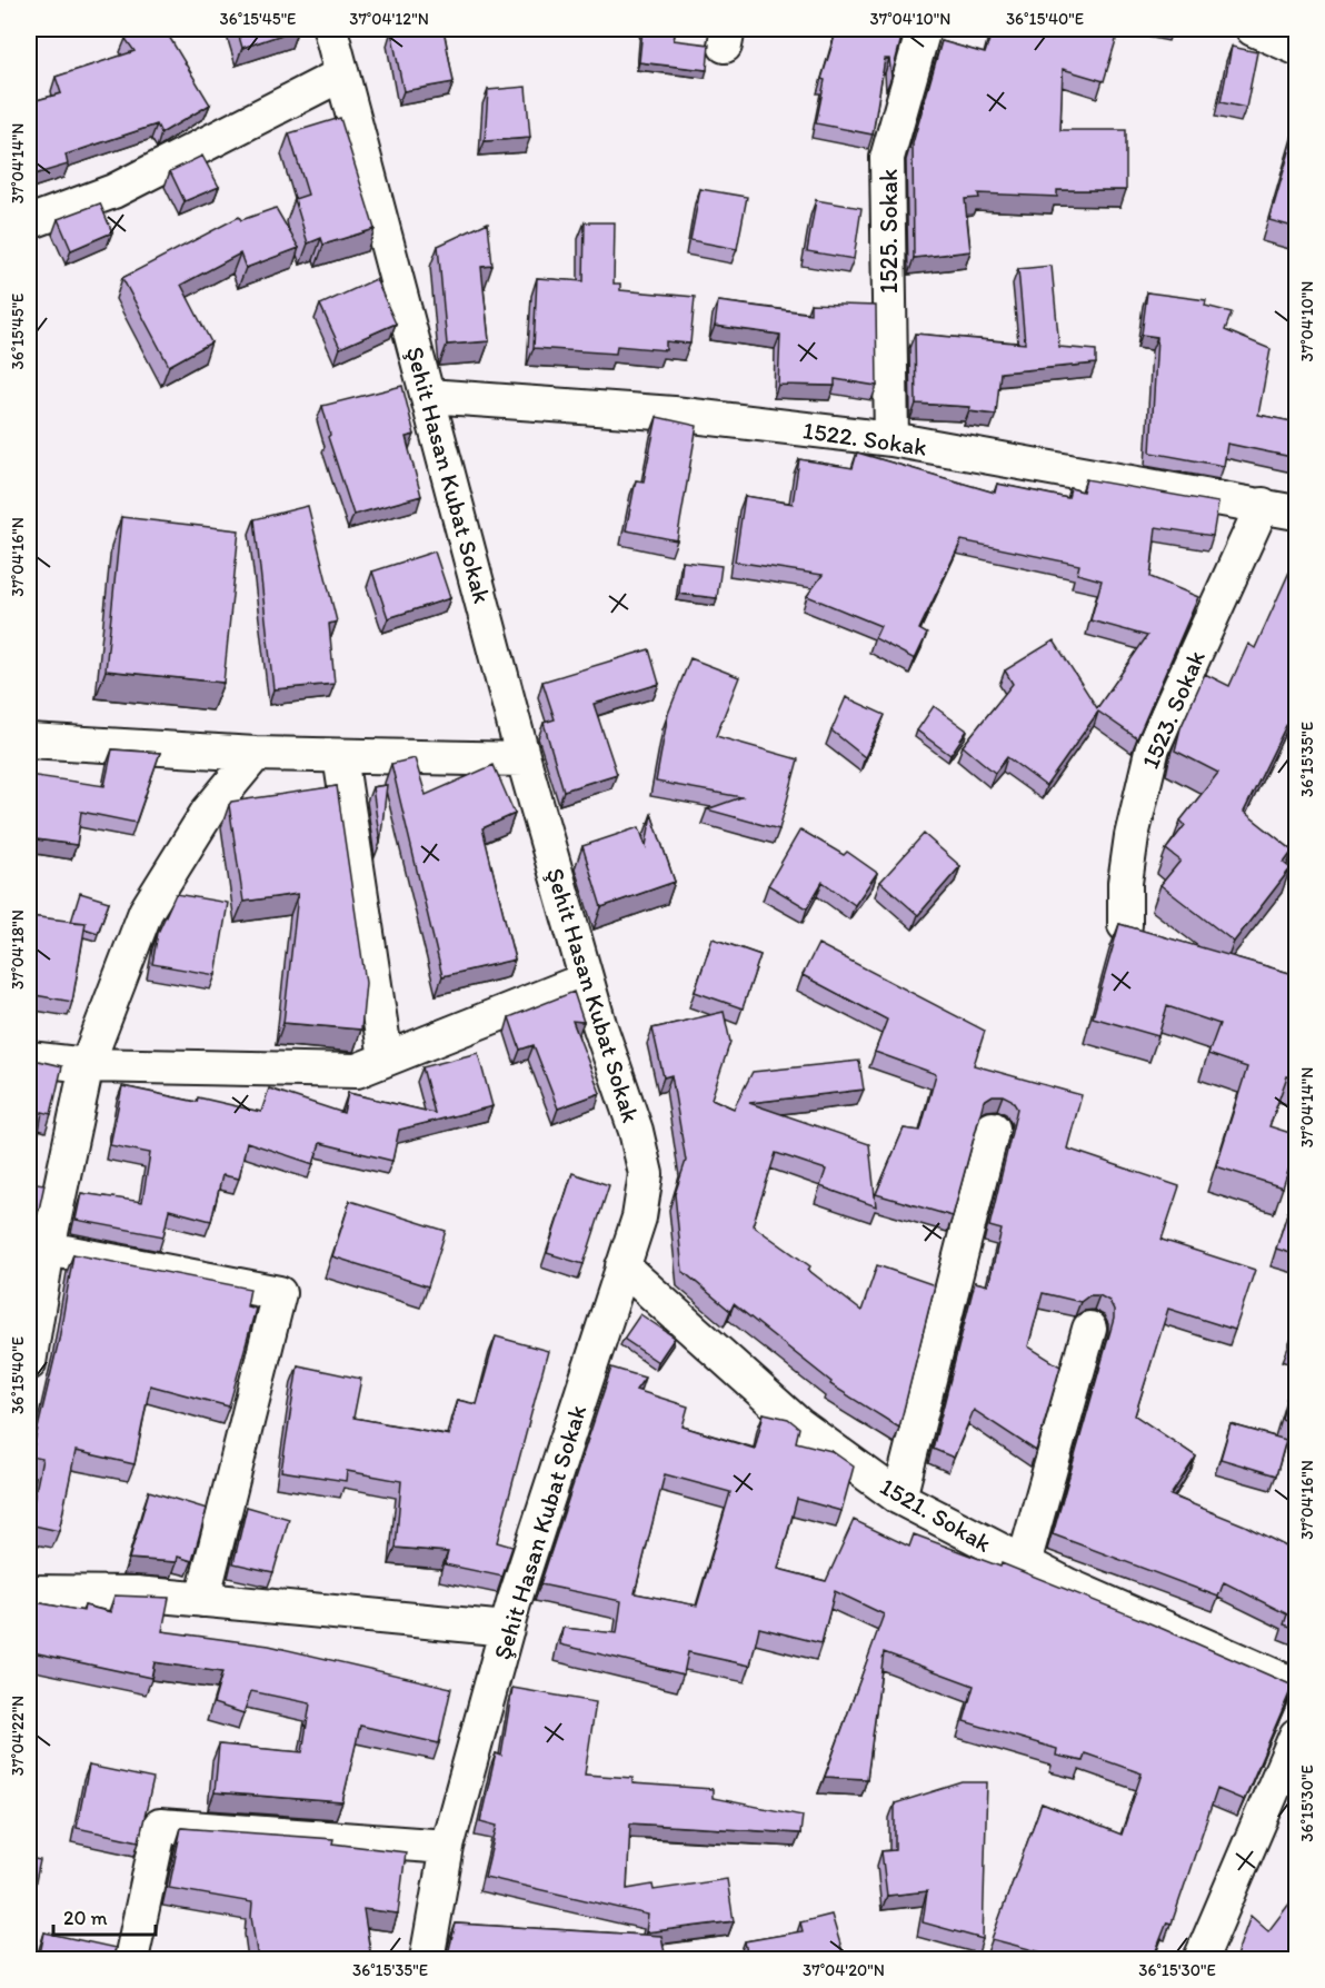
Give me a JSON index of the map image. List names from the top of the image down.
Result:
{
  "streets": {
    "street": [
      "1525. Sokak",
      "1522. Sokak",
      "Şehit Hasan Kubat Sokak",
      "1523. Sokak",
      "1521. Sokak"
    ]
  },
  "crossings": [
    ["1525. Sokak", "1522. Sokak"],
    ["1522. Sokak", "Şehit Hasan Kubat Sokak"],
    ["1522. Sokak", "1523. Sokak"],
    ["Şehit Hasan Kubat Sokak", "1521. Sokak"]
  ],
  "scale_bar": "20 m",
  "coordinates": [
    "36°15'45\"E",
    "37°04'12\"N",
    "37°04'10\"N",
    "36°15'40\"E",
    "37°04'14\"N",
    "37°04'16\"N",
    "36°15'35\"E",
    "37°04'18\"N",
    "37°04'22\"N",
    "36°15'30\"E",
    "37°04'20\"N"
  ]
}
